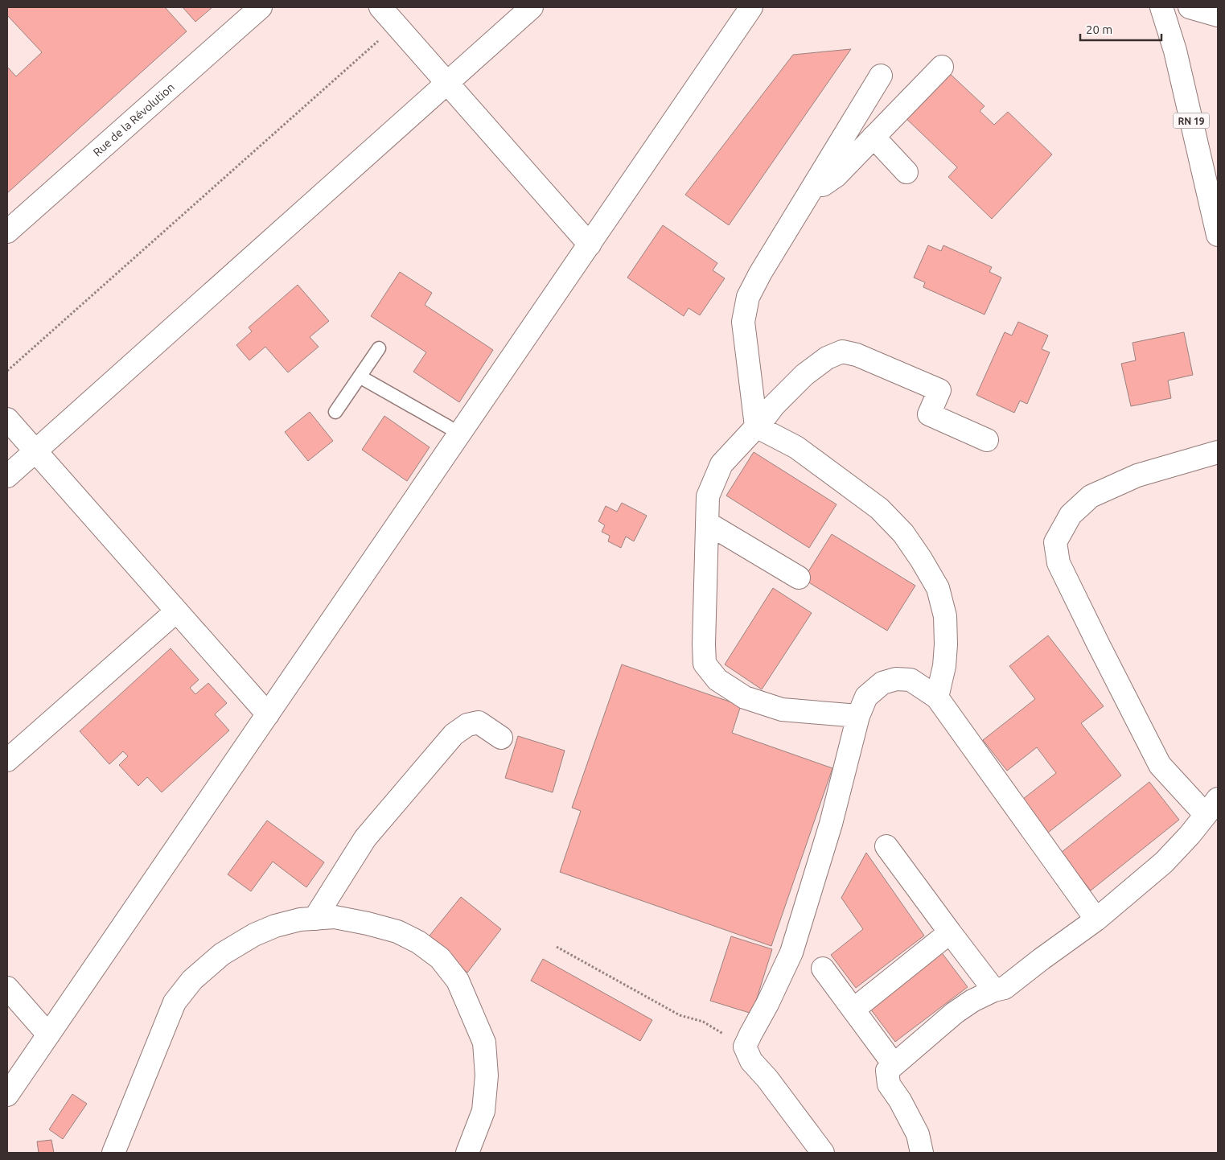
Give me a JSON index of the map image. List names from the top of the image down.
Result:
{
  "streets": {
    "street": ["Rue de la Révolution", "RN 19"]
  },
  "scale_bar": "20 m"
}
